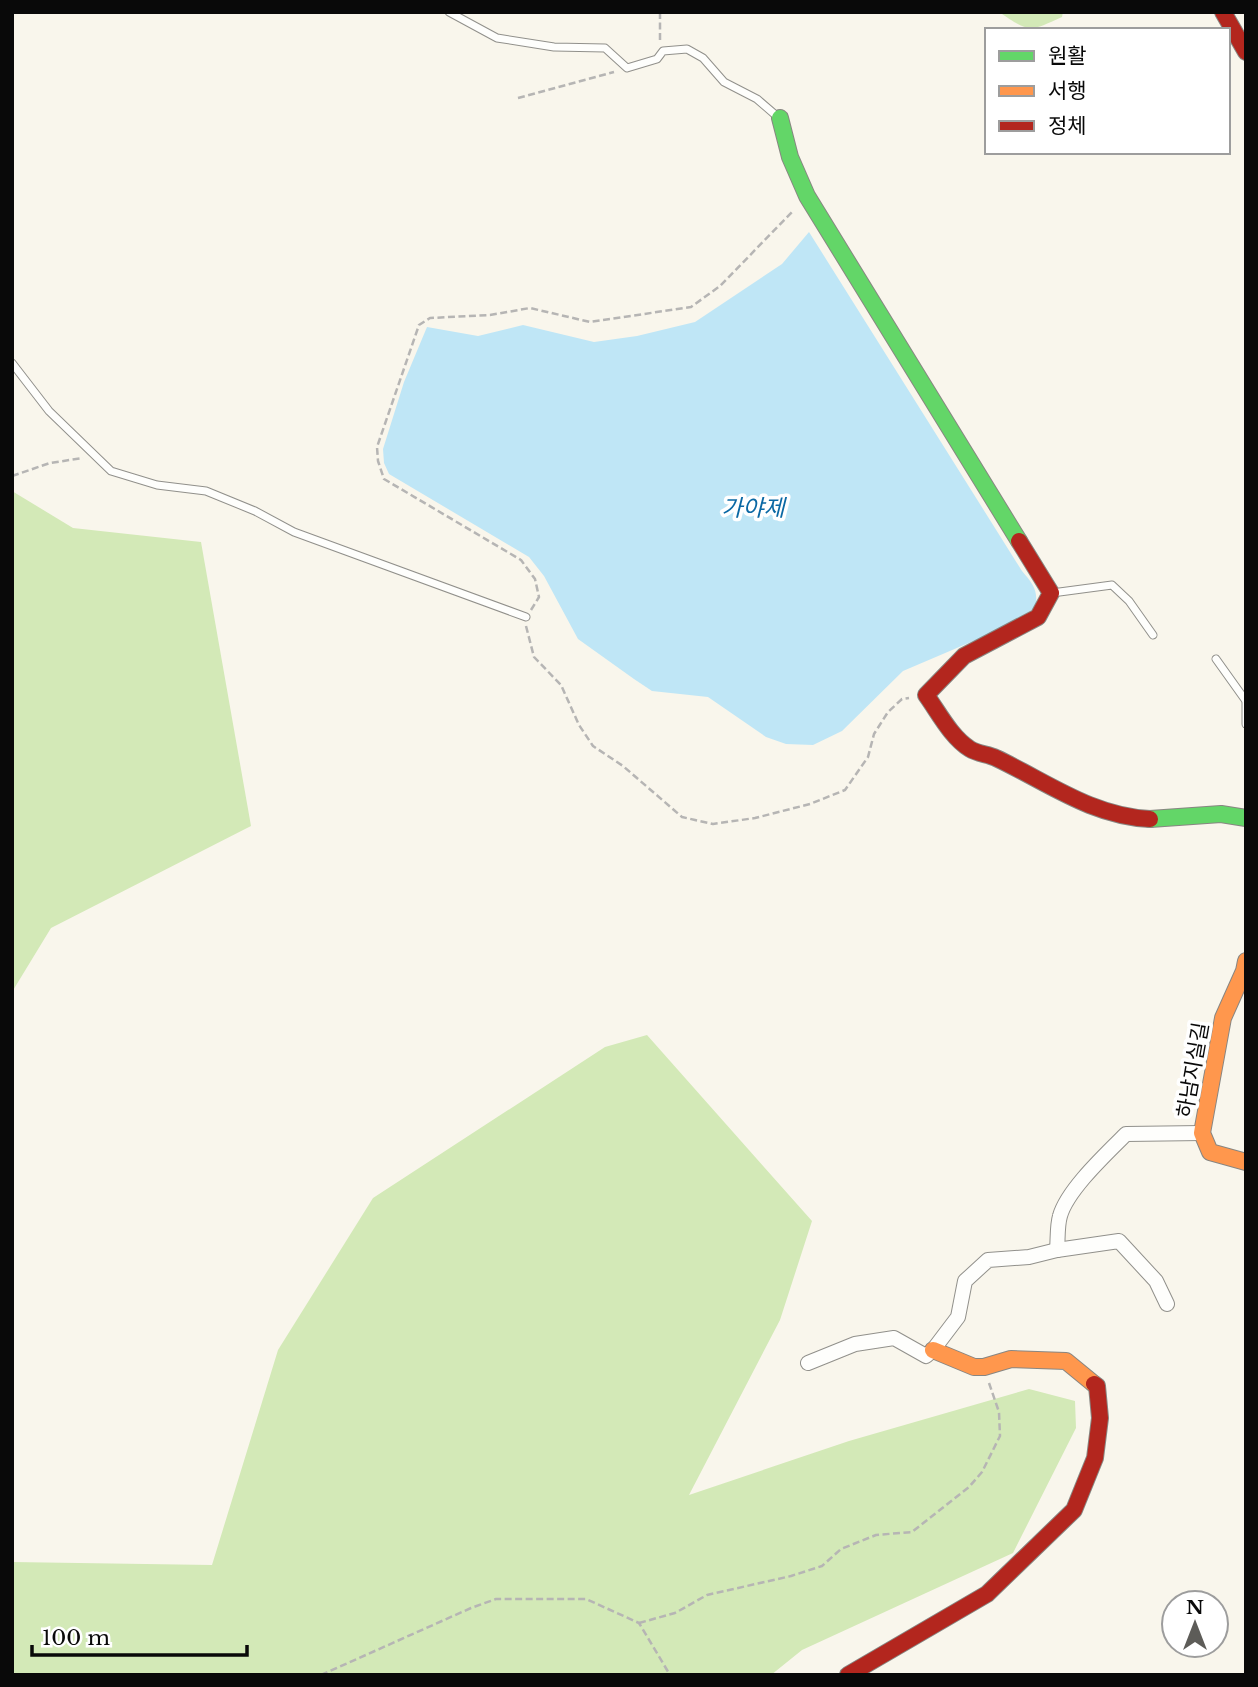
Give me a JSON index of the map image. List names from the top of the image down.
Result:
{
  "streets": {
    "street": ["하남지실길"]
  },
  "water": ["가야제"],
  "legend": ["원활", "서행", "정체"],
  "scale_bar": "100 m",
  "north": "top"
}
